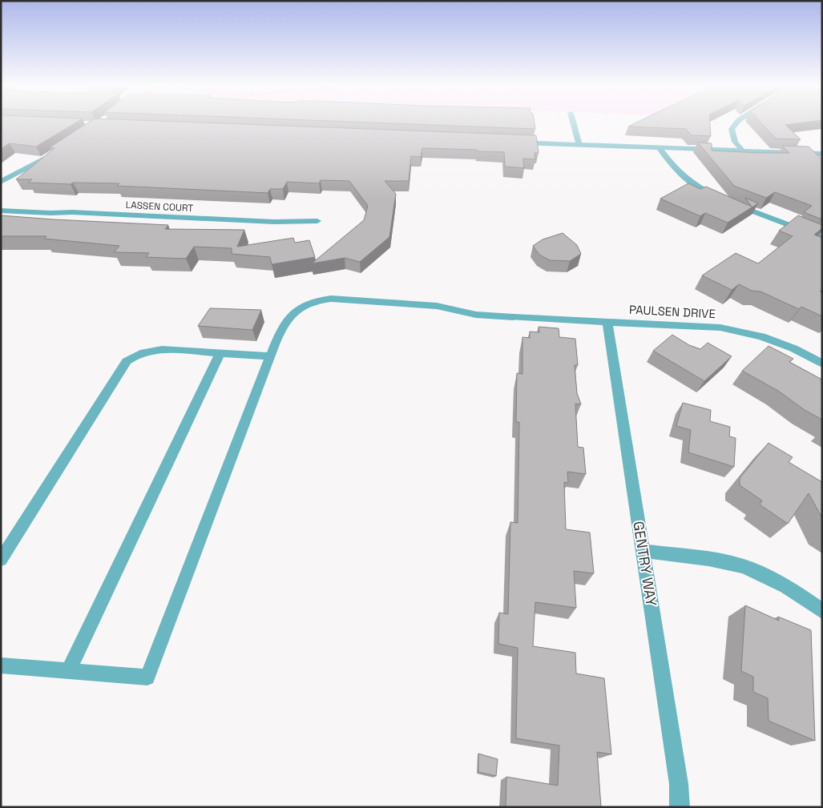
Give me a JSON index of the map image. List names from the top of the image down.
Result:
{
  "streets": {
    "street": ["LASSEN COURT", "PAULSEN DRIVE", "GENTRY WAY"]
  },
  "crossings": [
    ["PAULSEN DRIVE", "GENTRY WAY"]
  ]
}
